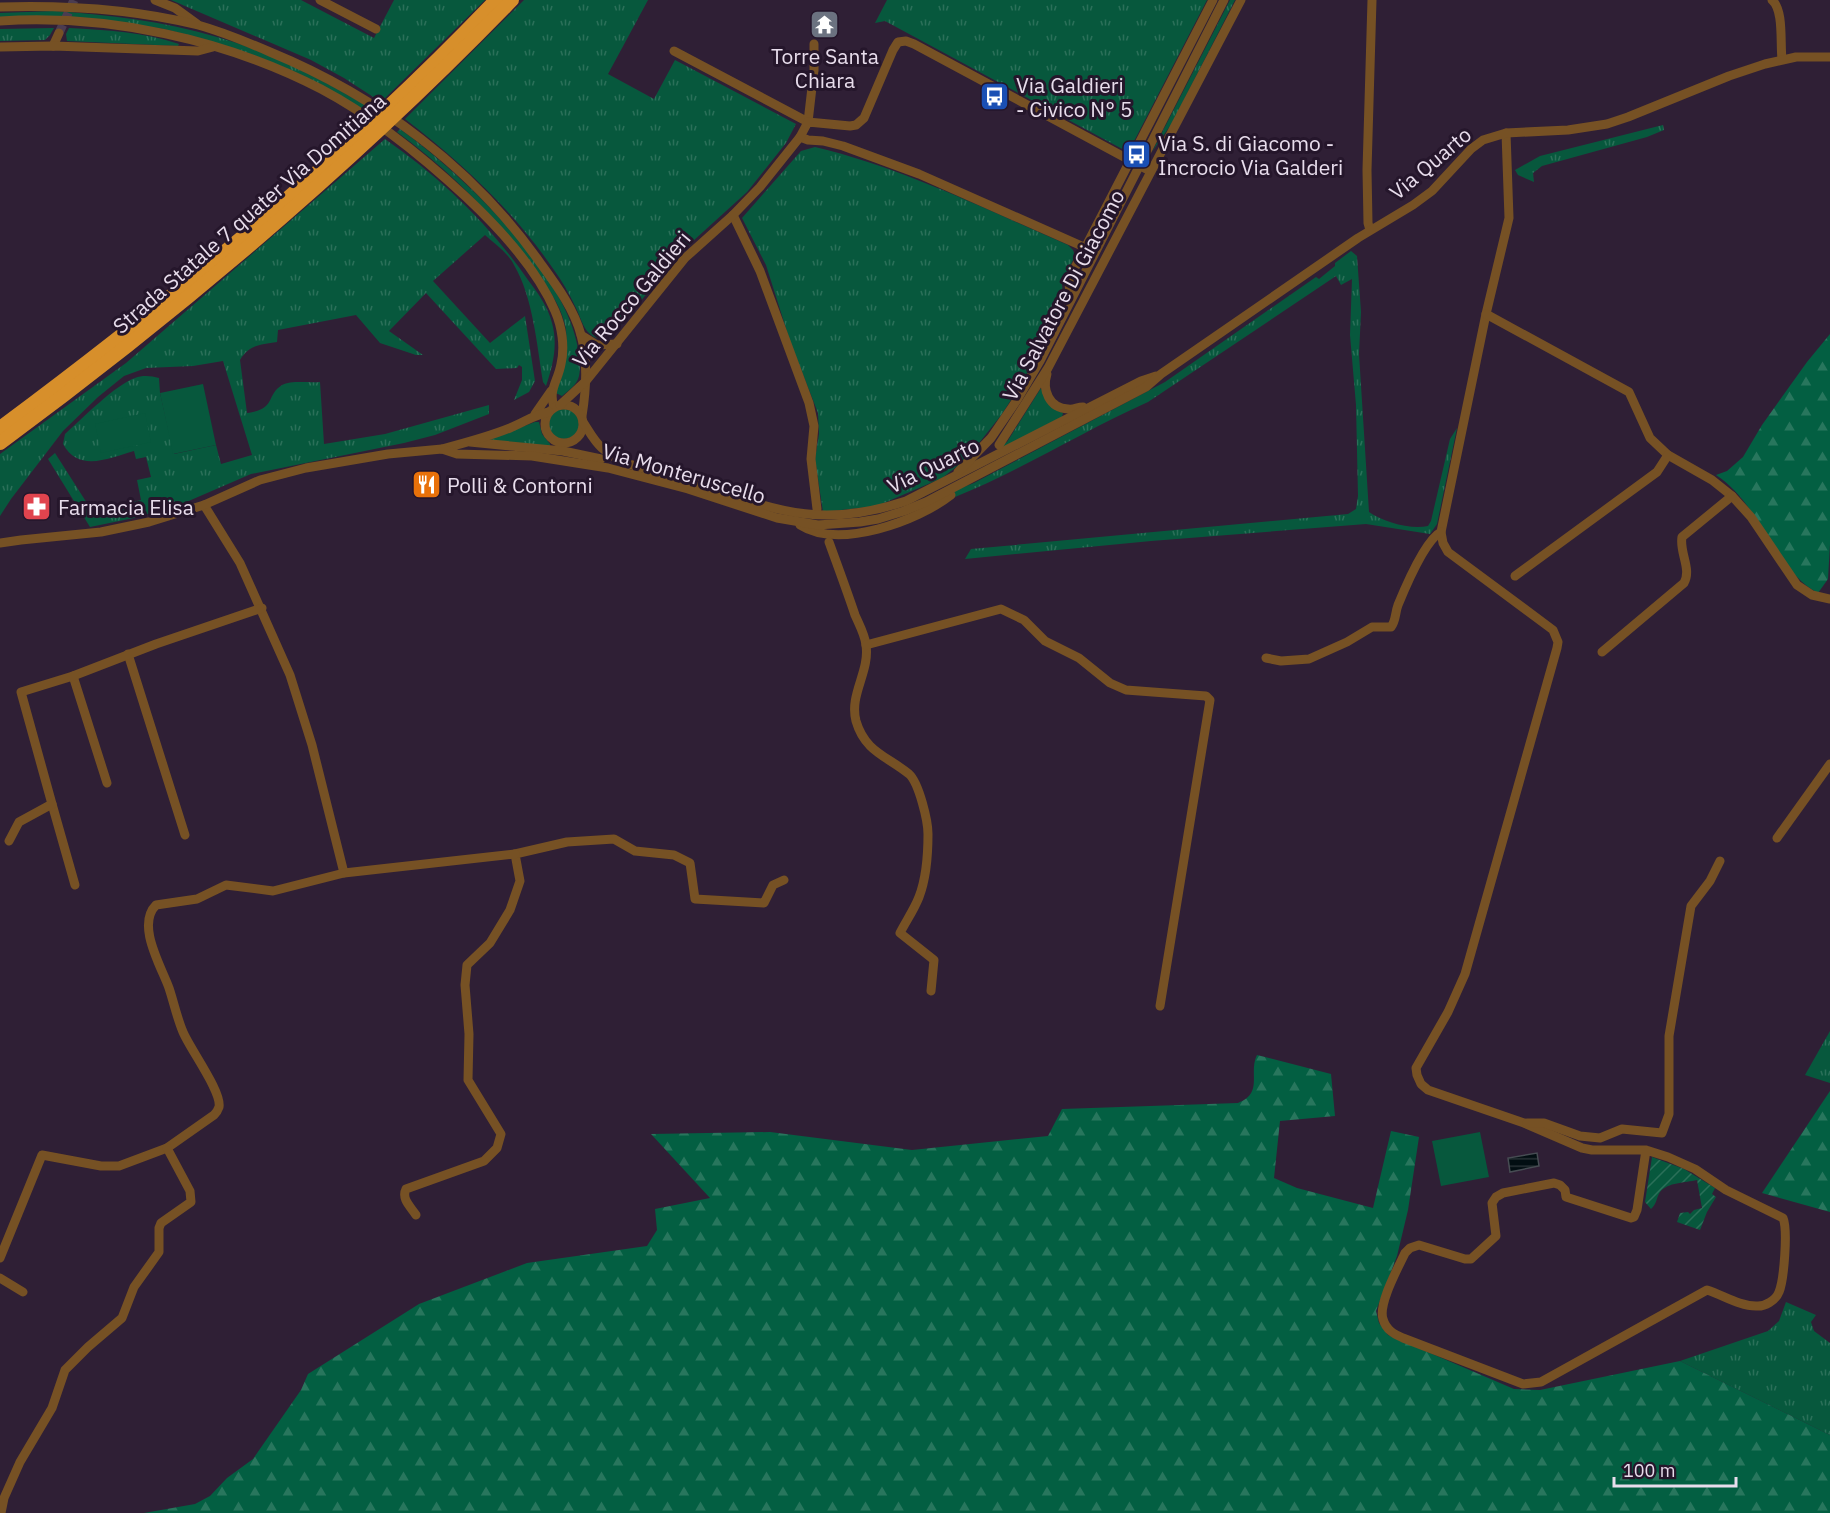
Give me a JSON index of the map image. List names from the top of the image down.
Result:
{
  "streets": {
    "highway": ["Strada Statale 7 quater Via Domitiana"],
    "street": [
      "Via Quarto",
      "Via Salvatore Di Giacomo",
      "Via Rocco Galdieri",
      "Via Monteruscello"
    ]
  },
  "crossings": [
    ["Via Quarto", "Via Salvatore Di Giacomo"],
    ["Via Quarto", "Via Rocco Galdieri"],
    ["Via Quarto", "Via Monteruscello"],
    ["Via Rocco Galdieri", "Via Monteruscello"]
  ],
  "places": {
    "temple": ["Torre Santa Chiara"],
    "bus stop": ["Via Galdieri - Civico N° 5", "Via S. di Giacomo - Incrocio Via Galderi"],
    "restaurant": ["Polli & Contorni"],
    "pharmacy": ["Farmacia Elisa"]
  },
  "scale_bar": "100 m"
}
